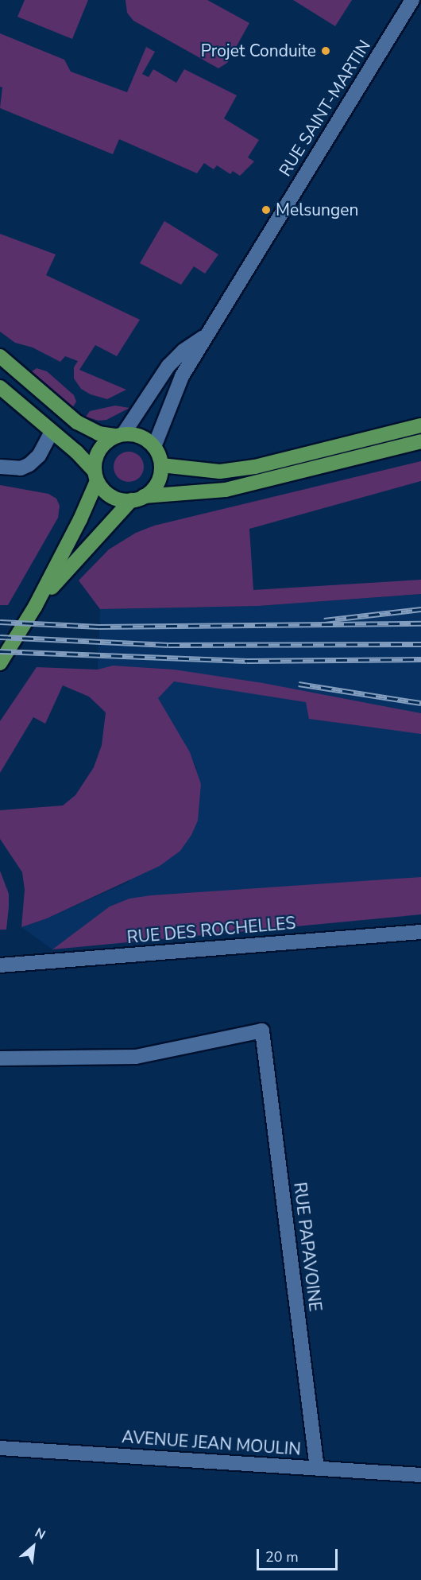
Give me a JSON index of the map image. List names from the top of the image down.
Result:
{
  "streets": {
    "street": [
      "RUE SAINT-MARTIN",
      "RUE DES ROCHELLES",
      "RUE PAPAVOINE",
      "AVENUE JEAN MOULIN"
    ]
  },
  "crossings": [
    ["RUE PAPAVOINE", "AVENUE JEAN MOULIN"]
  ],
  "places": ["Projet Conduite", "Melsungen"],
  "scale_bar": "20 m",
  "north": "top right"
}
